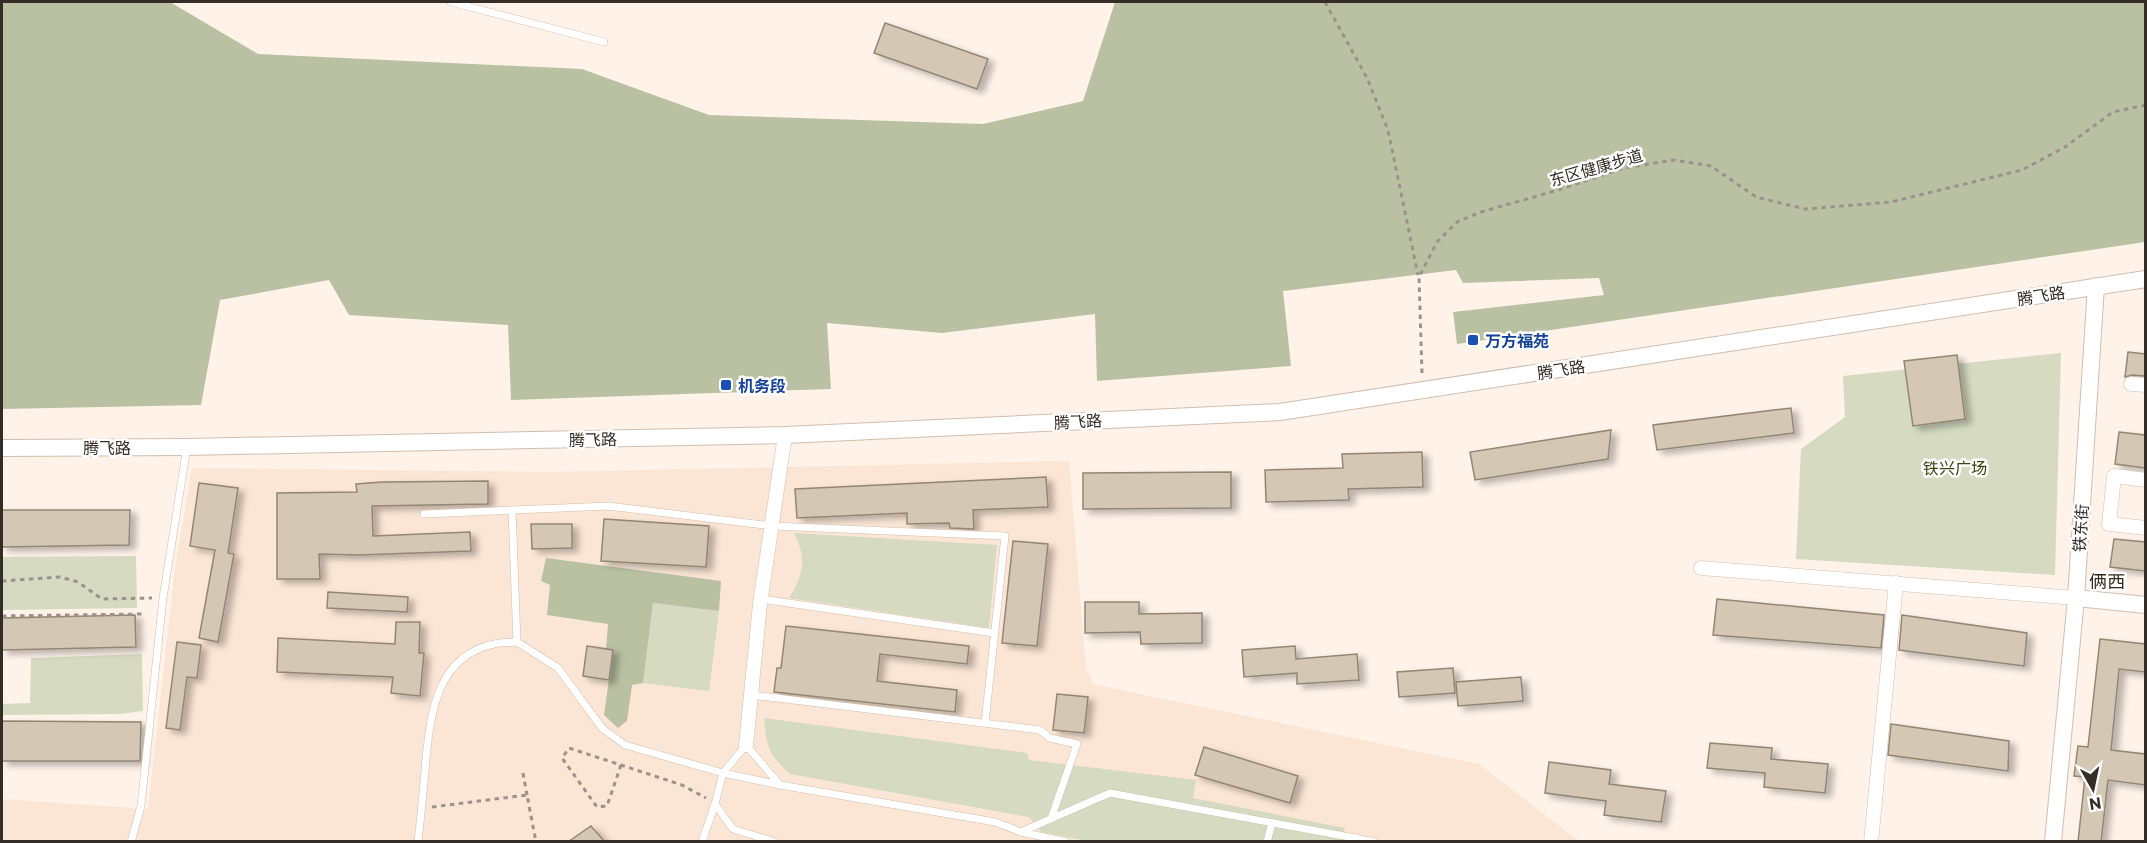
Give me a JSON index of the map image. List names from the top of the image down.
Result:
{
  "streets": {
    "street": ["腾飞路", "铁东街"],
    "path": ["东区健康步道"]
  },
  "crossings": [
    ["东区健康步道", "腾飞路"],
    ["腾飞路", "铁东街"]
  ],
  "districts": ["俩西"],
  "parks": ["铁兴广场"],
  "places": {
    "transit": ["万方福苑", "机务段"]
  },
  "north": "bottom"
}
